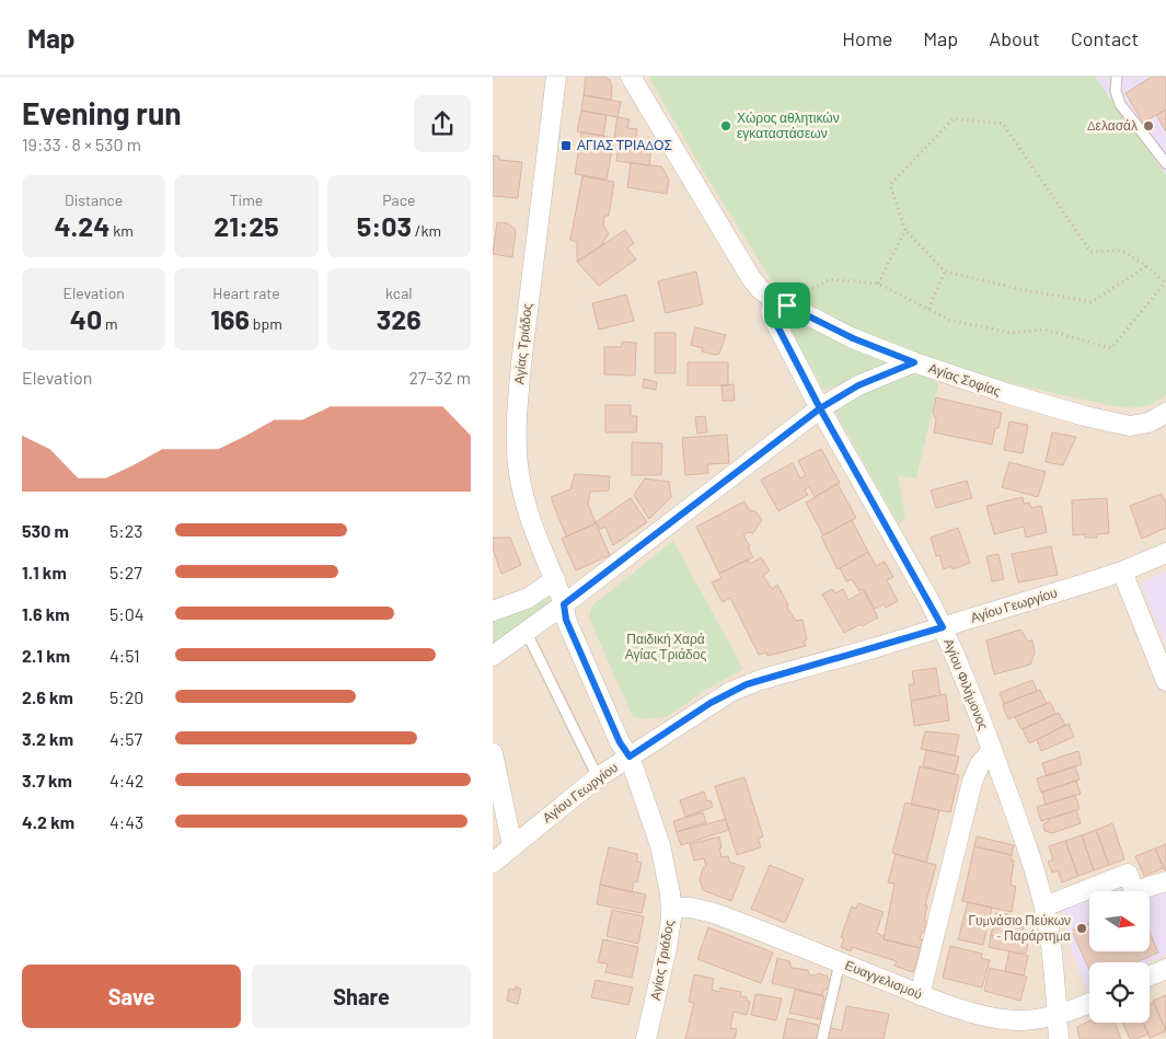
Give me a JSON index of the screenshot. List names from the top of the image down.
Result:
{
  "streets": {
    "street": [
      "Αγίας Τριάδος",
      "Αγίας Σοφίας",
      "Αγίου Γεωργίου",
      "Αγίου Φιλήμονος",
      "Ευαγγελισμού"
    ]
  },
  "crossings": [
    ["Αγίας Τριάδος", "Αγίου Γεωργίου"],
    ["Αγίας Τριάδος", "Ευαγγελισμού"],
    ["Αγίας Σοφίας", "Αγίου Φιλήμονος"],
    ["Αγίου Γεωργίου", "Αγίου Φιλήμονος"],
    ["Αγίου Φιλήμονος", "Ευαγγελισμού"]
  ],
  "parks": ["Παιδική Χαρά Αγίας Τριάδος"],
  "places": {
    "other": ["Χώρος αθλητικών εγκαταστάσεων", "Δελασάλ", "Γυμνάσιο Πεύκων - Παράρτημα"],
    "transit": ["ΑΓΙΑΣ ΤΡΙΑΔΟΣ"]
  },
  "north": "right",
  "page": {
    "header": "Map",
    "nav": [
      "Home",
      "Map",
      "About",
      "Contact"
    ],
    "heading": ["Evening run", "19:33 · 8 × 530 m"],
    "stats": [
      ["Distance", "4.24 km"],
      ["Time", "21:25"],
      ["Pace", "5:03 /km"],
      ["Elevation", "40 m"],
      ["Heart rate", "166 bpm"],
      ["kcal", "326"]
    ],
    "chart": ["Elevation", "27–32 m"],
    "list": [
      {
        "name": "530 m",
        "note": "5:23"
      },
      {
        "name": "1.1 km",
        "note": "5:27"
      },
      {
        "name": "1.6 km",
        "note": "5:04"
      },
      {
        "name": "2.1 km",
        "note": "4:51"
      },
      {
        "name": "2.6 km",
        "note": "5:20"
      },
      {
        "name": "3.2 km",
        "note": "4:57"
      },
      {
        "name": "3.7 km",
        "note": "4:42"
      },
      {
        "name": "4.2 km",
        "note": "4:43"
      }
    ],
    "buttons": ["Save", "Share"]
  }
}
